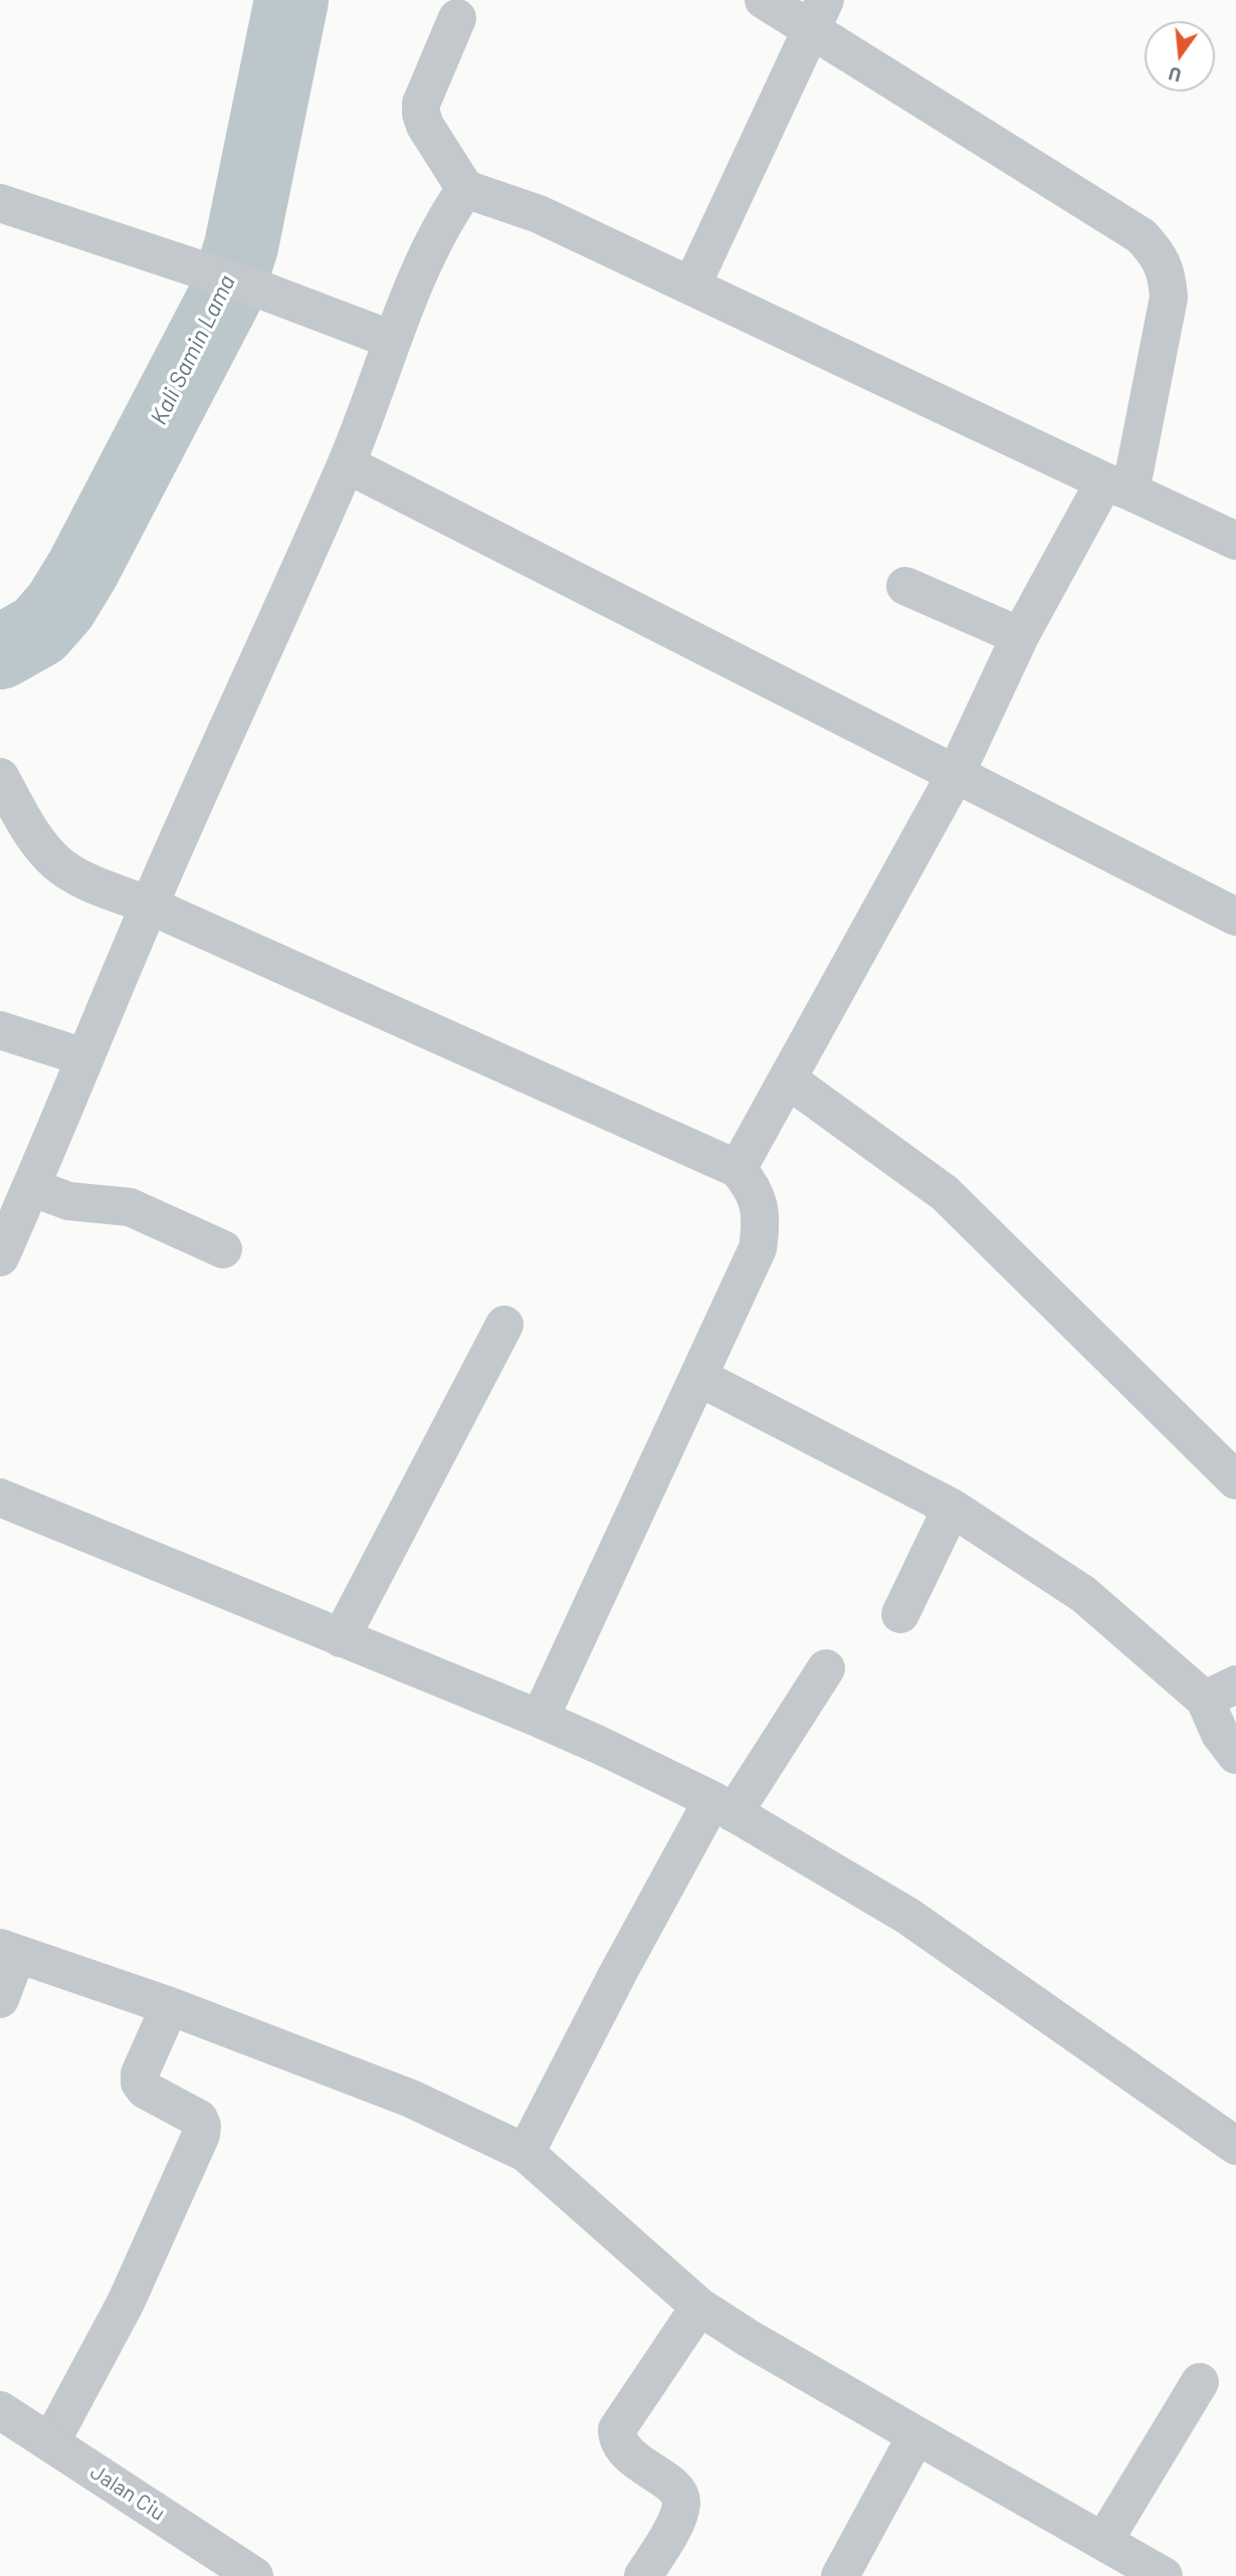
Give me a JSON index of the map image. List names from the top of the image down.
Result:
{
  "streets": {
    "street": ["Jalan Ciu"]
  },
  "water": ["Kali Samin Lama"],
  "north": "bottom"
}
